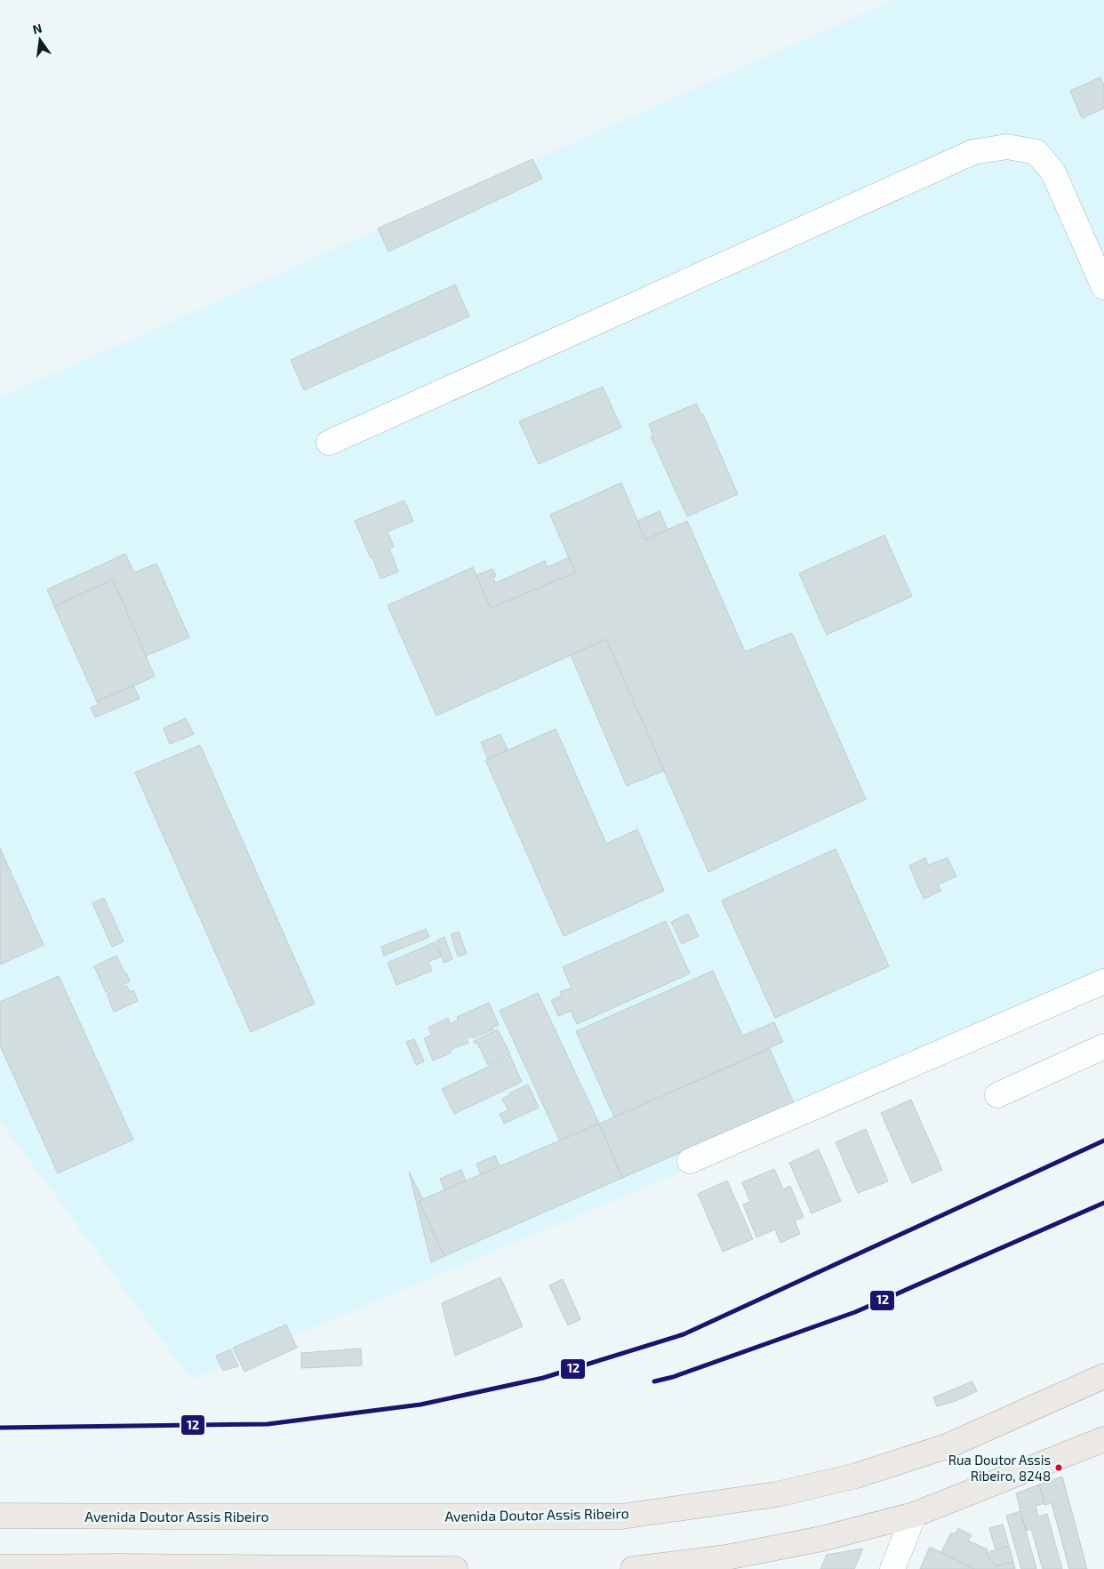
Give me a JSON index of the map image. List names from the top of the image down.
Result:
{
  "streets": {
    "main road": ["Avenida Doutor Assis Ribeiro"]
  },
  "places": ["Rua Doutor Assis Ribeiro, 8248"],
  "lines": ["transit line 12"],
  "north": "top"
}
